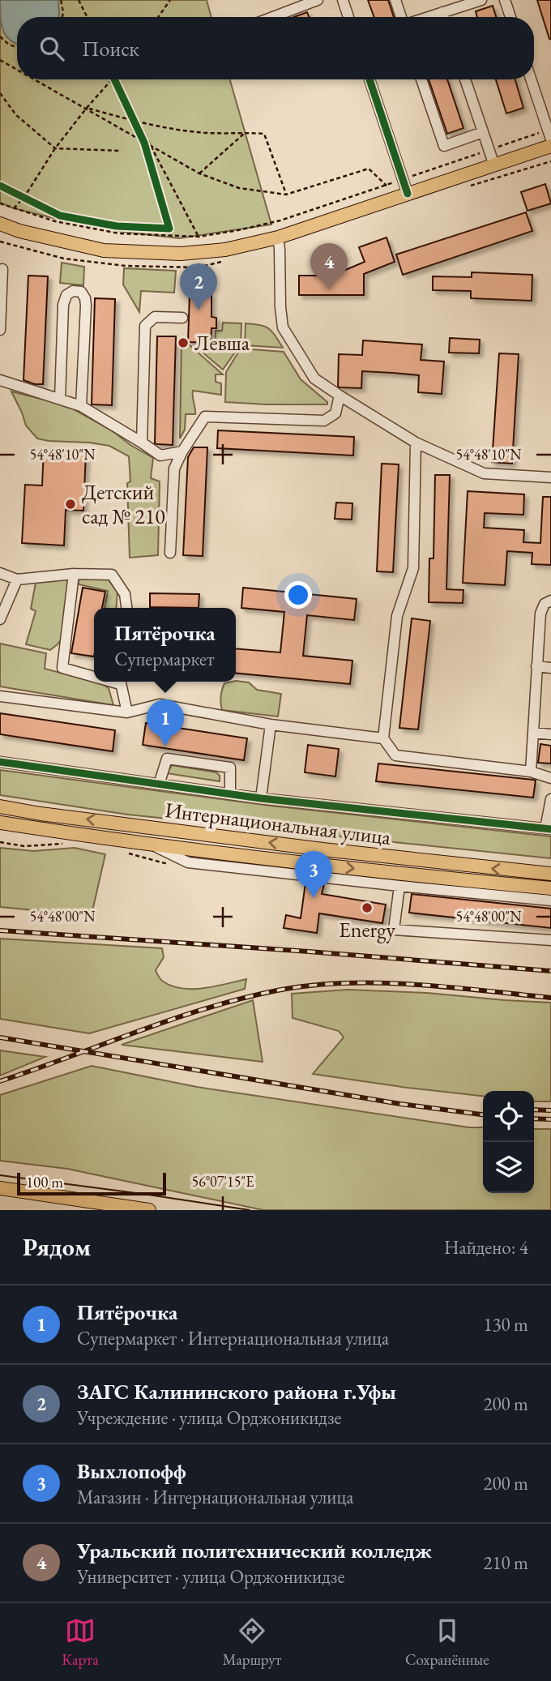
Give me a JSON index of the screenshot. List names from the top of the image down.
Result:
{
  "streets": {
    "main road": ["Интернациональная улица"]
  },
  "places": ["Левша", "Детский сад № 210", "Energy"],
  "scale_bar": "100 m",
  "page": {
    "search": "Поиск",
    "pins": [
      "4",
      "2",
      "1",
      "3"
    ],
    "popup": ["Пятёрочка", "Супермаркет"],
    "scale": "100 m",
    "heading": ["Рядом", "Найдено: 4"],
    "list": [
      {
        "mark": "1",
        "name": "Пятёрочка",
        "note": "Супермаркет · Интернациональная улица",
        "value": "130 m"
      },
      {
        "mark": "2",
        "name": "ЗАГС Калининского района г.Уфы",
        "note": "Учреждение · улица Орджоникидзе",
        "value": "200 m"
      },
      {
        "mark": "3",
        "name": "Выхлопофф",
        "note": "Магазин · Интернациональная улица",
        "value": "200 m"
      },
      {
        "mark": "4",
        "name": "Уральский политехнический колледж",
        "note": "Университет · улица Орджоникидзе",
        "value": "210 m"
      }
    ],
    "nav": ["Карта", "Маршрут", "Сохранённые"]
  },
  "coordinates": ["54°48'10\"N", "54°48'00\"N", "56°07'15\"E"]
}
